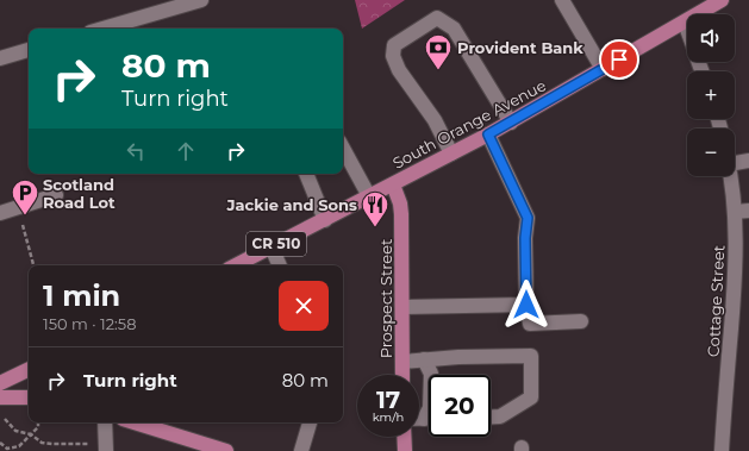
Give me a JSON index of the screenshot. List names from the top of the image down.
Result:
{
  "streets": {
    "main road": ["South Orange Avenue", "CR 510", "Prospect Street"],
    "street": ["Cottage Street"]
  },
  "crossings": [
    ["South Orange Avenue", "Prospect Street"]
  ],
  "places": {
    "bank": ["Provident Bank"],
    "parking": ["Scotland Road Lot"],
    "restaurant": ["Jackie and Sons"]
  },
  "page": {
    "map_buttons": ["+", "−"],
    "turn": ["80 m", "Turn right"],
    "heading": ["1 min", "150 m · 12:58"],
    "list": [
      {
        "name": "Turn right",
        "value": "80 m"
      }
    ],
    "speed": "17 km/h",
    "limit": "20"
  }
}
